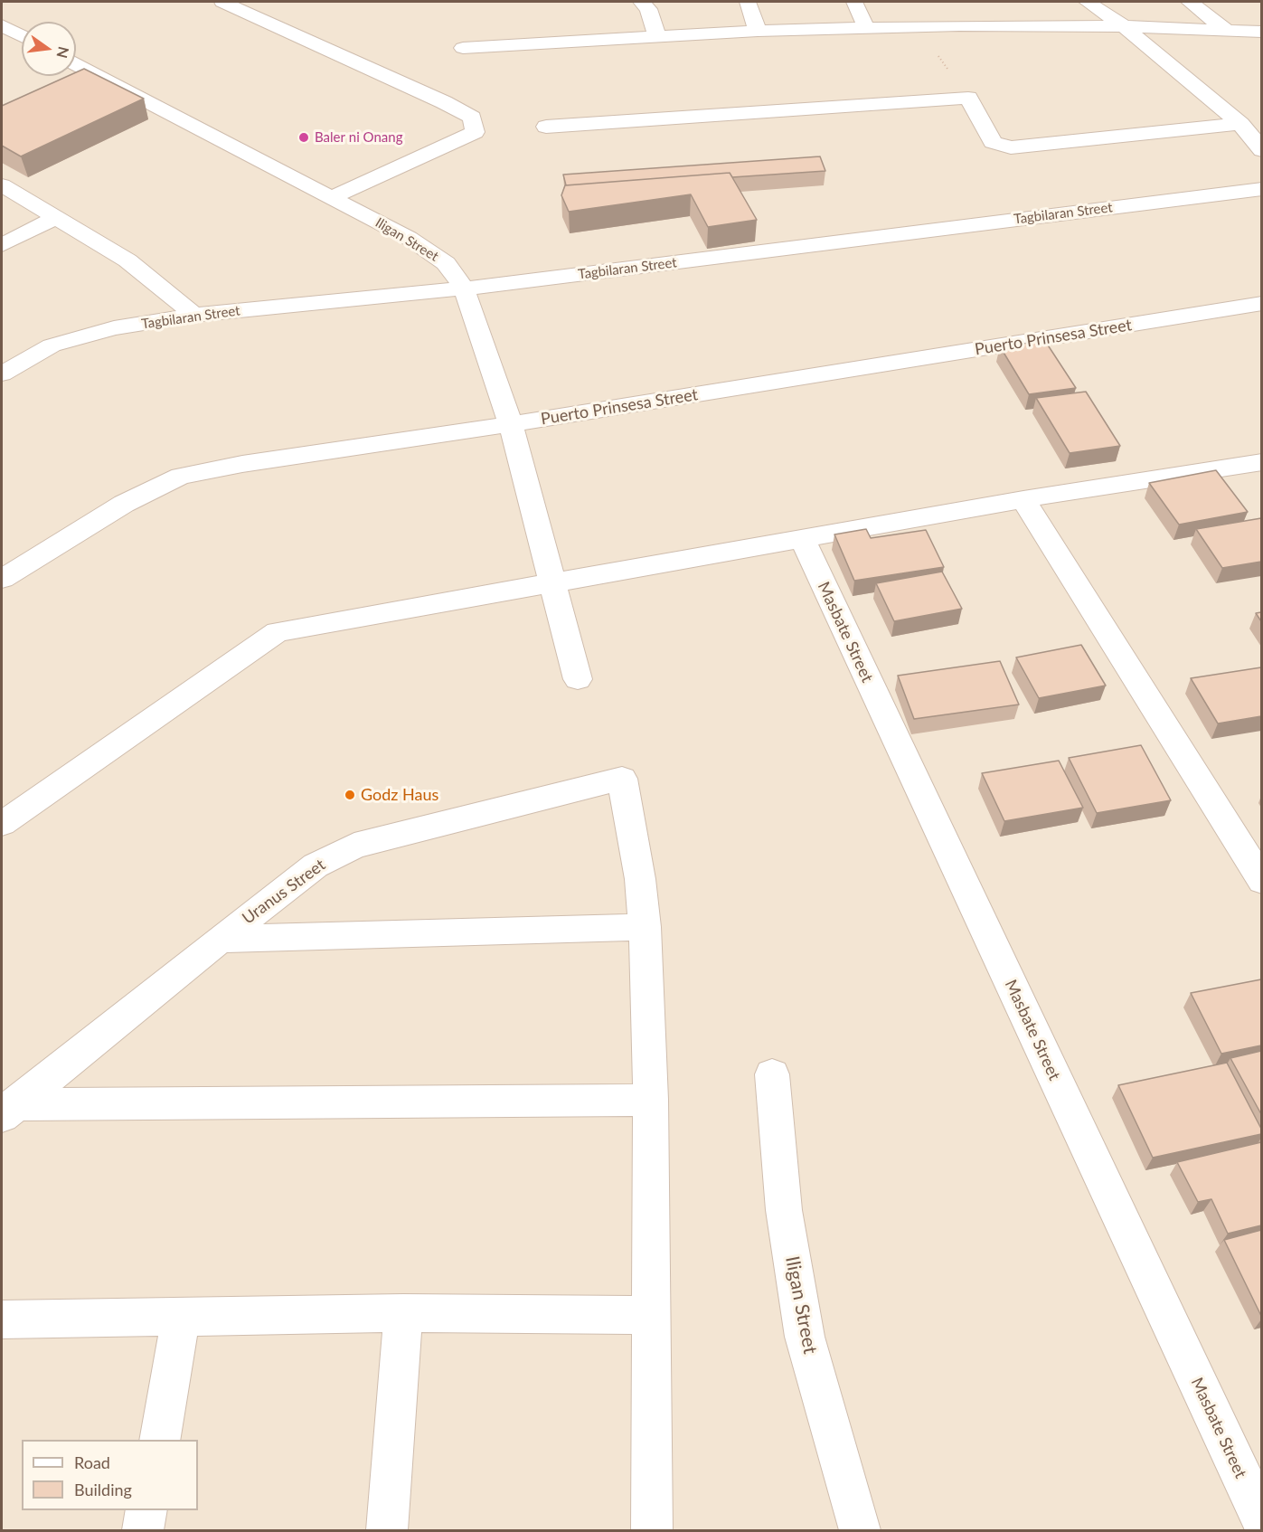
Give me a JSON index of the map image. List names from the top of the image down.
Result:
{
  "streets": {
    "street": [
      "Tagbilaran Street",
      "Iligan Street",
      "Puerto Prinsesa Street",
      "Masbate Street",
      "Uranus Street"
    ]
  },
  "crossings": [
    ["Tagbilaran Street", "Iligan Street"],
    ["Iligan Street", "Puerto Prinsesa Street"]
  ],
  "places": ["Baler ni Onang", "Godz Haus"],
  "legend": ["Road", "Building"],
  "north": "right"
}
